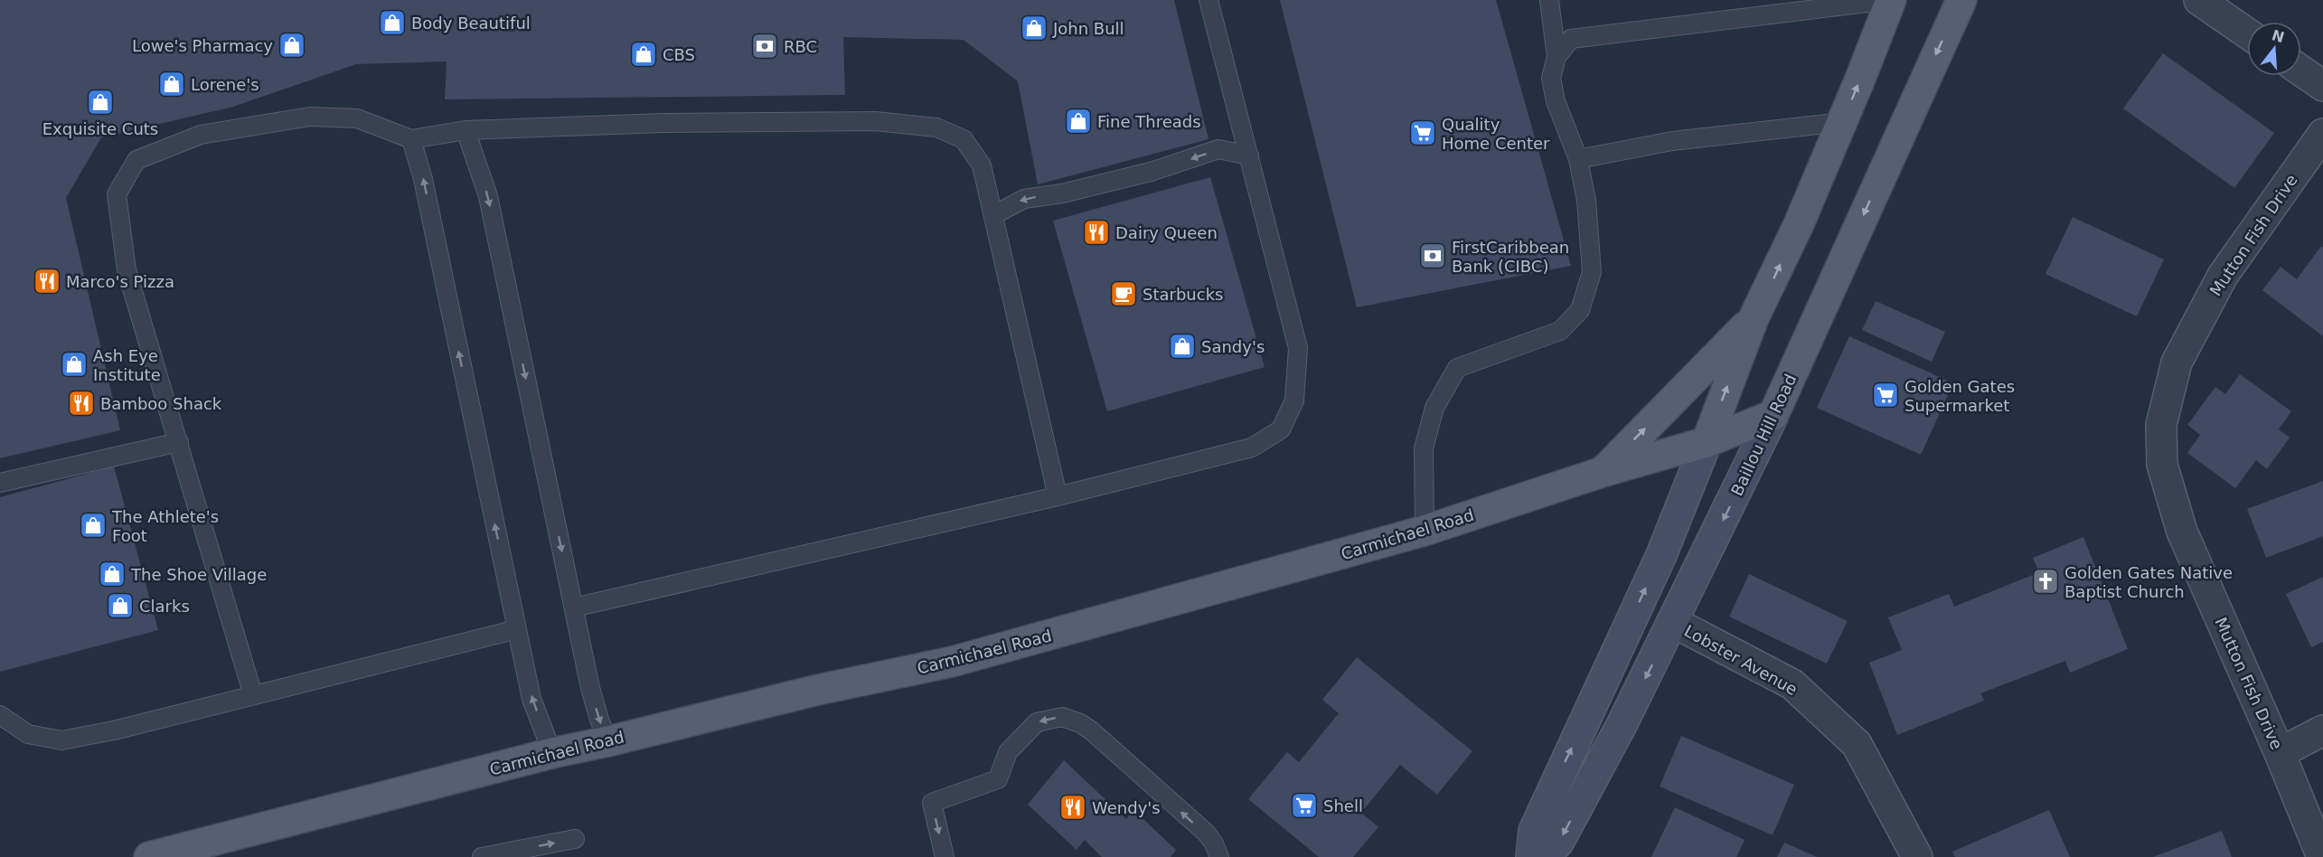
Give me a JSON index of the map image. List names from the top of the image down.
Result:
{
  "streets": {
    "main road": ["Baillou Hill Road", "Carmichael Road"],
    "street": ["Mutton Fish Drive", "Lobster Avenue"]
  },
  "crossings": [
    ["Baillou Hill Road", "Lobster Avenue"]
  ],
  "places": {
    "shop": [
      "Body Beautiful",
      "John Bull",
      "Lowe's Pharmacy",
      "CBS",
      "Lorene's",
      "Exquisite Cuts",
      "Fine Threads",
      "Sandy's",
      "Ash Eye Institute",
      "The Athlete's Foot",
      "The Shoe Village",
      "Clarks"
    ],
    "bank": ["RBC", "FirstCaribbean Bank (CIBC)"],
    "supermarket": ["Quality Home Center", "Golden Gates Supermarket", "Shell"],
    "restaurant": [
      "Dairy Queen",
      "Marco's Pizza",
      "Bamboo Shack",
      "Wendy's"
    ],
    "cafe": ["Starbucks"],
    "church": ["Golden Gates Native Baptist Church"]
  },
  "north": "top"
}
